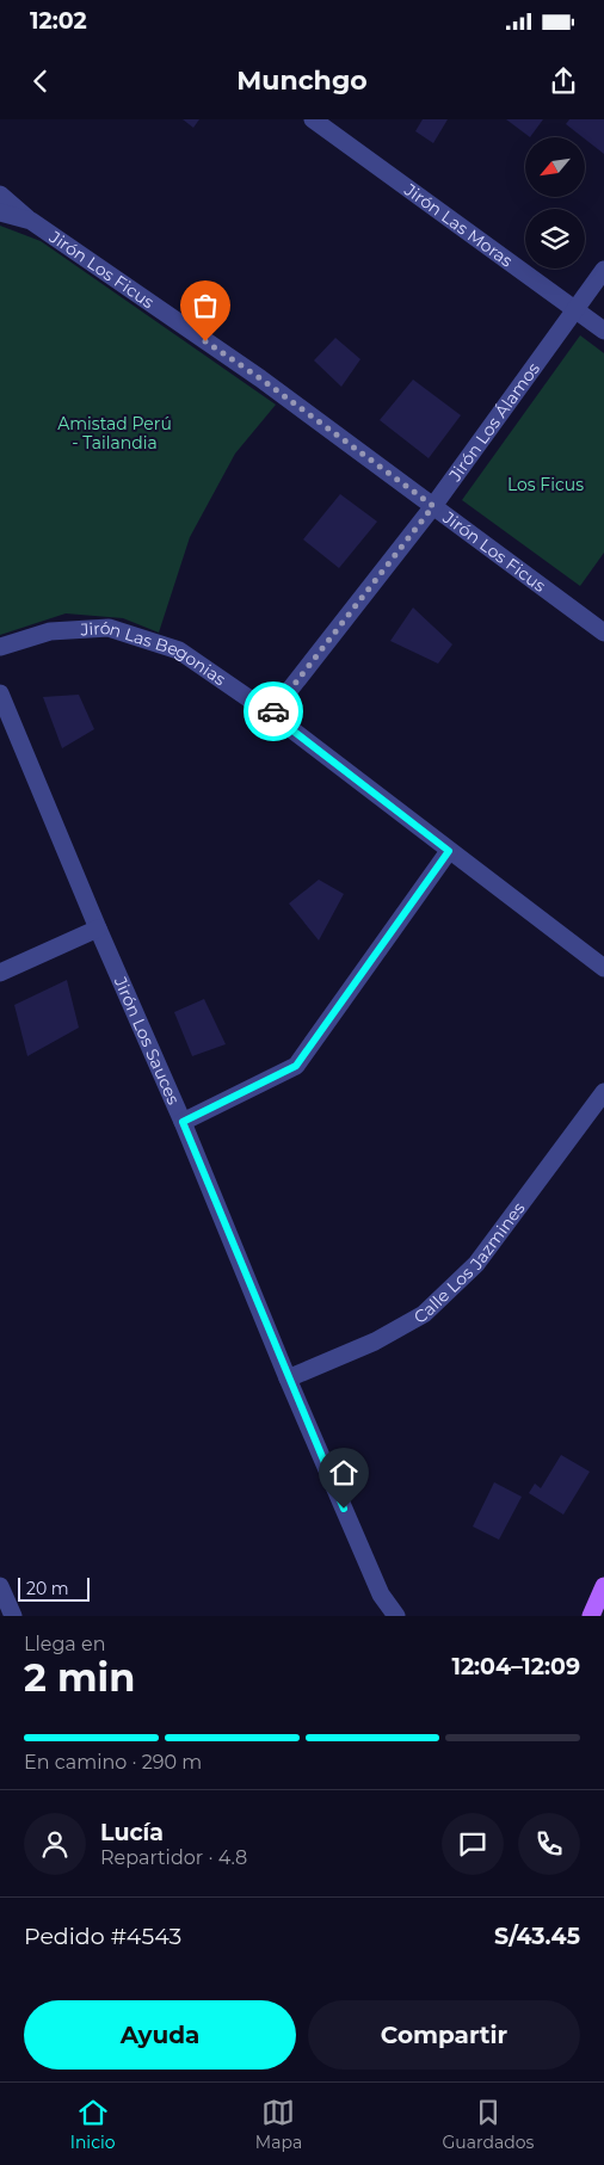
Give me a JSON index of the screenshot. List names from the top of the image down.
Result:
{
  "streets": {
    "street": [
      "Jirón Las Moras",
      "Jirón Los Ficus",
      "Jirón Los Álamos",
      "Jirón Las Begonias",
      "Jirón Los Sauces",
      "Calle Los Jazmines"
    ]
  },
  "crossings": [
    ["Jirón Las Moras", "Jirón Los Álamos"],
    ["Jirón Los Ficus", "Jirón Los Álamos"],
    ["Jirón Los Álamos", "Jirón Las Begonias"],
    ["Jirón Los Sauces", "Calle Los Jazmines"]
  ],
  "parks": ["Amistad Perú - Tailandia", "Los Ficus"],
  "scale_bar": "20 m",
  "north": "bottom left",
  "page": {
    "status": "12:02",
    "header": "Munchgo",
    "scale": "20 m",
    "heading": ["2 min", "Llega en", "12:04–12:09"],
    "panel": [
      "Lucía",
      "Repartidor · 4.8",
      "Pedido #4543",
      "S/43.45"
    ],
    "bar": "En camino · 290 m",
    "buttons": ["Ayuda", "Compartir"],
    "tabs": ["Inicio", "Mapa", "Guardados"]
  }
}
